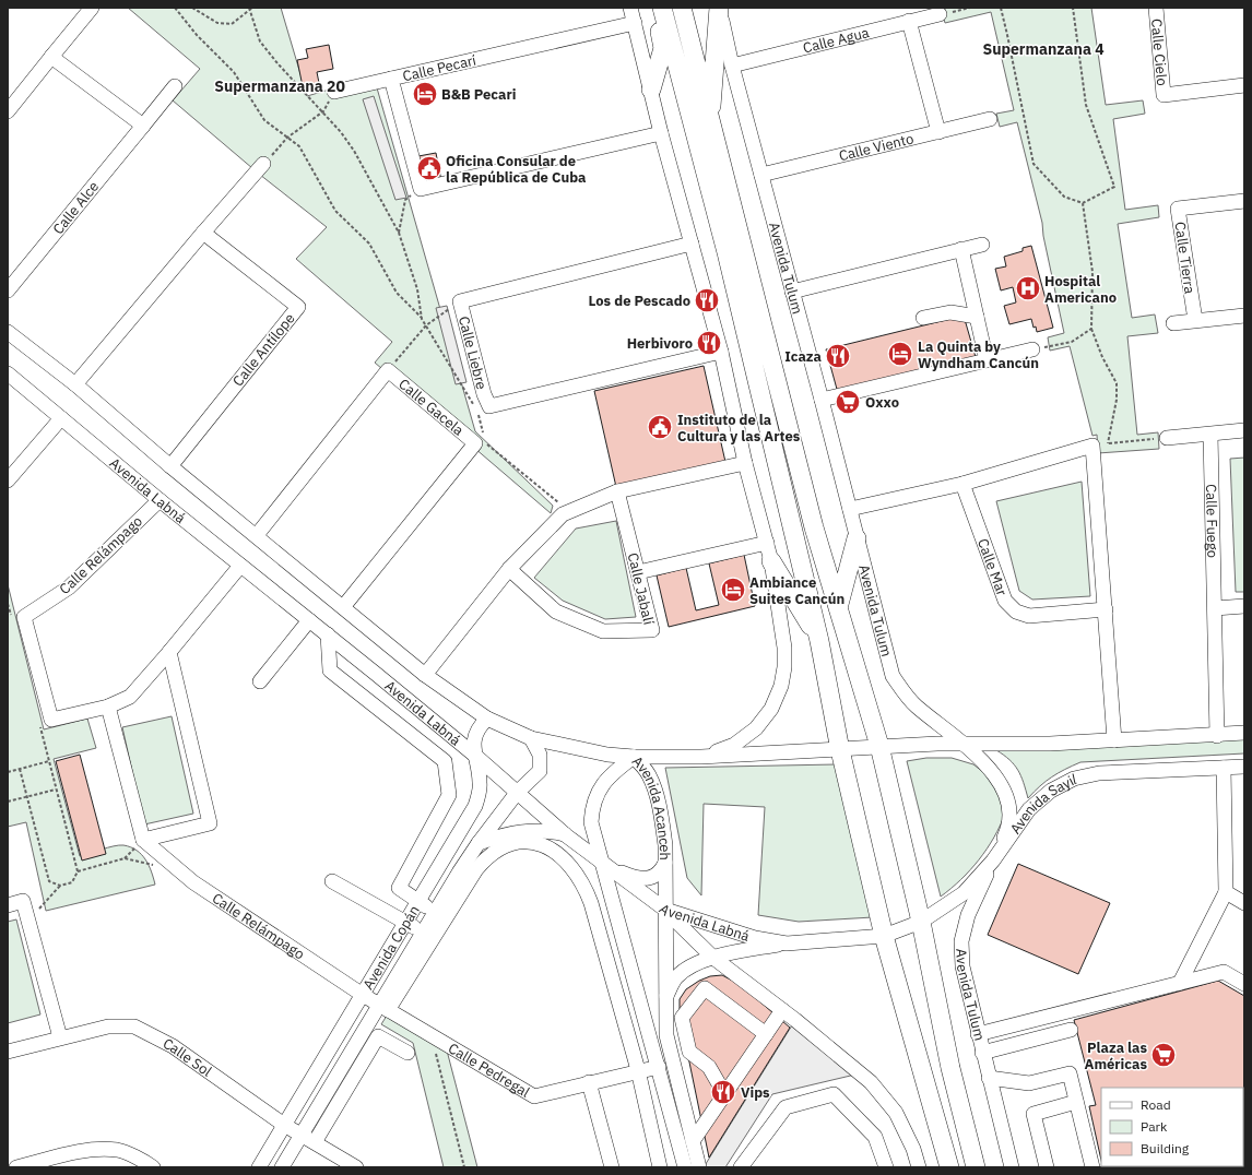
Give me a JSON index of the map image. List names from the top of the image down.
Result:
{
  "streets": {
    "street": [
      "Calle Agua",
      "Calle Cielo",
      "Calle Pecarí",
      "Calle Viento",
      "Calle Alce",
      "Calle Tierra",
      "Avenida Tulum",
      "Calle Antílope",
      "Calle Liebre",
      "Calle Gacela",
      "Avenida Labná",
      "Calle Fuego",
      "Calle Relámpago",
      "Calle Mar",
      "Calle Jabalí",
      "Avenida Sayil",
      "Avenida Acanceh",
      "Avenida Copán",
      "Calle Sol",
      "Calle Pedregal"
    ]
  },
  "crossings": [
    ["Calle Agua", "Avenida Tulum"],
    ["Calle Viento", "Avenida Tulum"],
    ["Avenida Tulum", "Avenida Sayil"],
    ["Avenida Labná", "Calle Relámpago"],
    ["Avenida Labná", "Avenida Sayil"],
    ["Avenida Labná", "Avenida Acanceh"],
    ["Avenida Labná", "Avenida Copán"],
    ["Calle Relámpago", "Avenida Copán"],
    ["Calle Relámpago", "Calle Pedregal"],
    ["Avenida Acanceh", "Calle Pedregal"],
    ["Avenida Copán", "Calle Sol"],
    ["Avenida Copán", "Calle Pedregal"]
  ],
  "districts": ["Supermanzana 4", "Supermanzana 20"],
  "places": {
    "hotel": ["B&B Pecari", "La Quinta by Wyndham Cancún", "Ambiance Suites Cancún"],
    "public building": ["Oficina Consular de la República de Cuba", "Instituto de la Cultura y las Artes"],
    "hospital": ["Hospital Americano"],
    "restaurant": [
      "Los de Pescado",
      "Herbivoro",
      "Icaza",
      "Vips"
    ],
    "supermarket": ["Oxxo", "Plaza las Américas"]
  },
  "legend": ["Road", "Park", "Building"]
}
